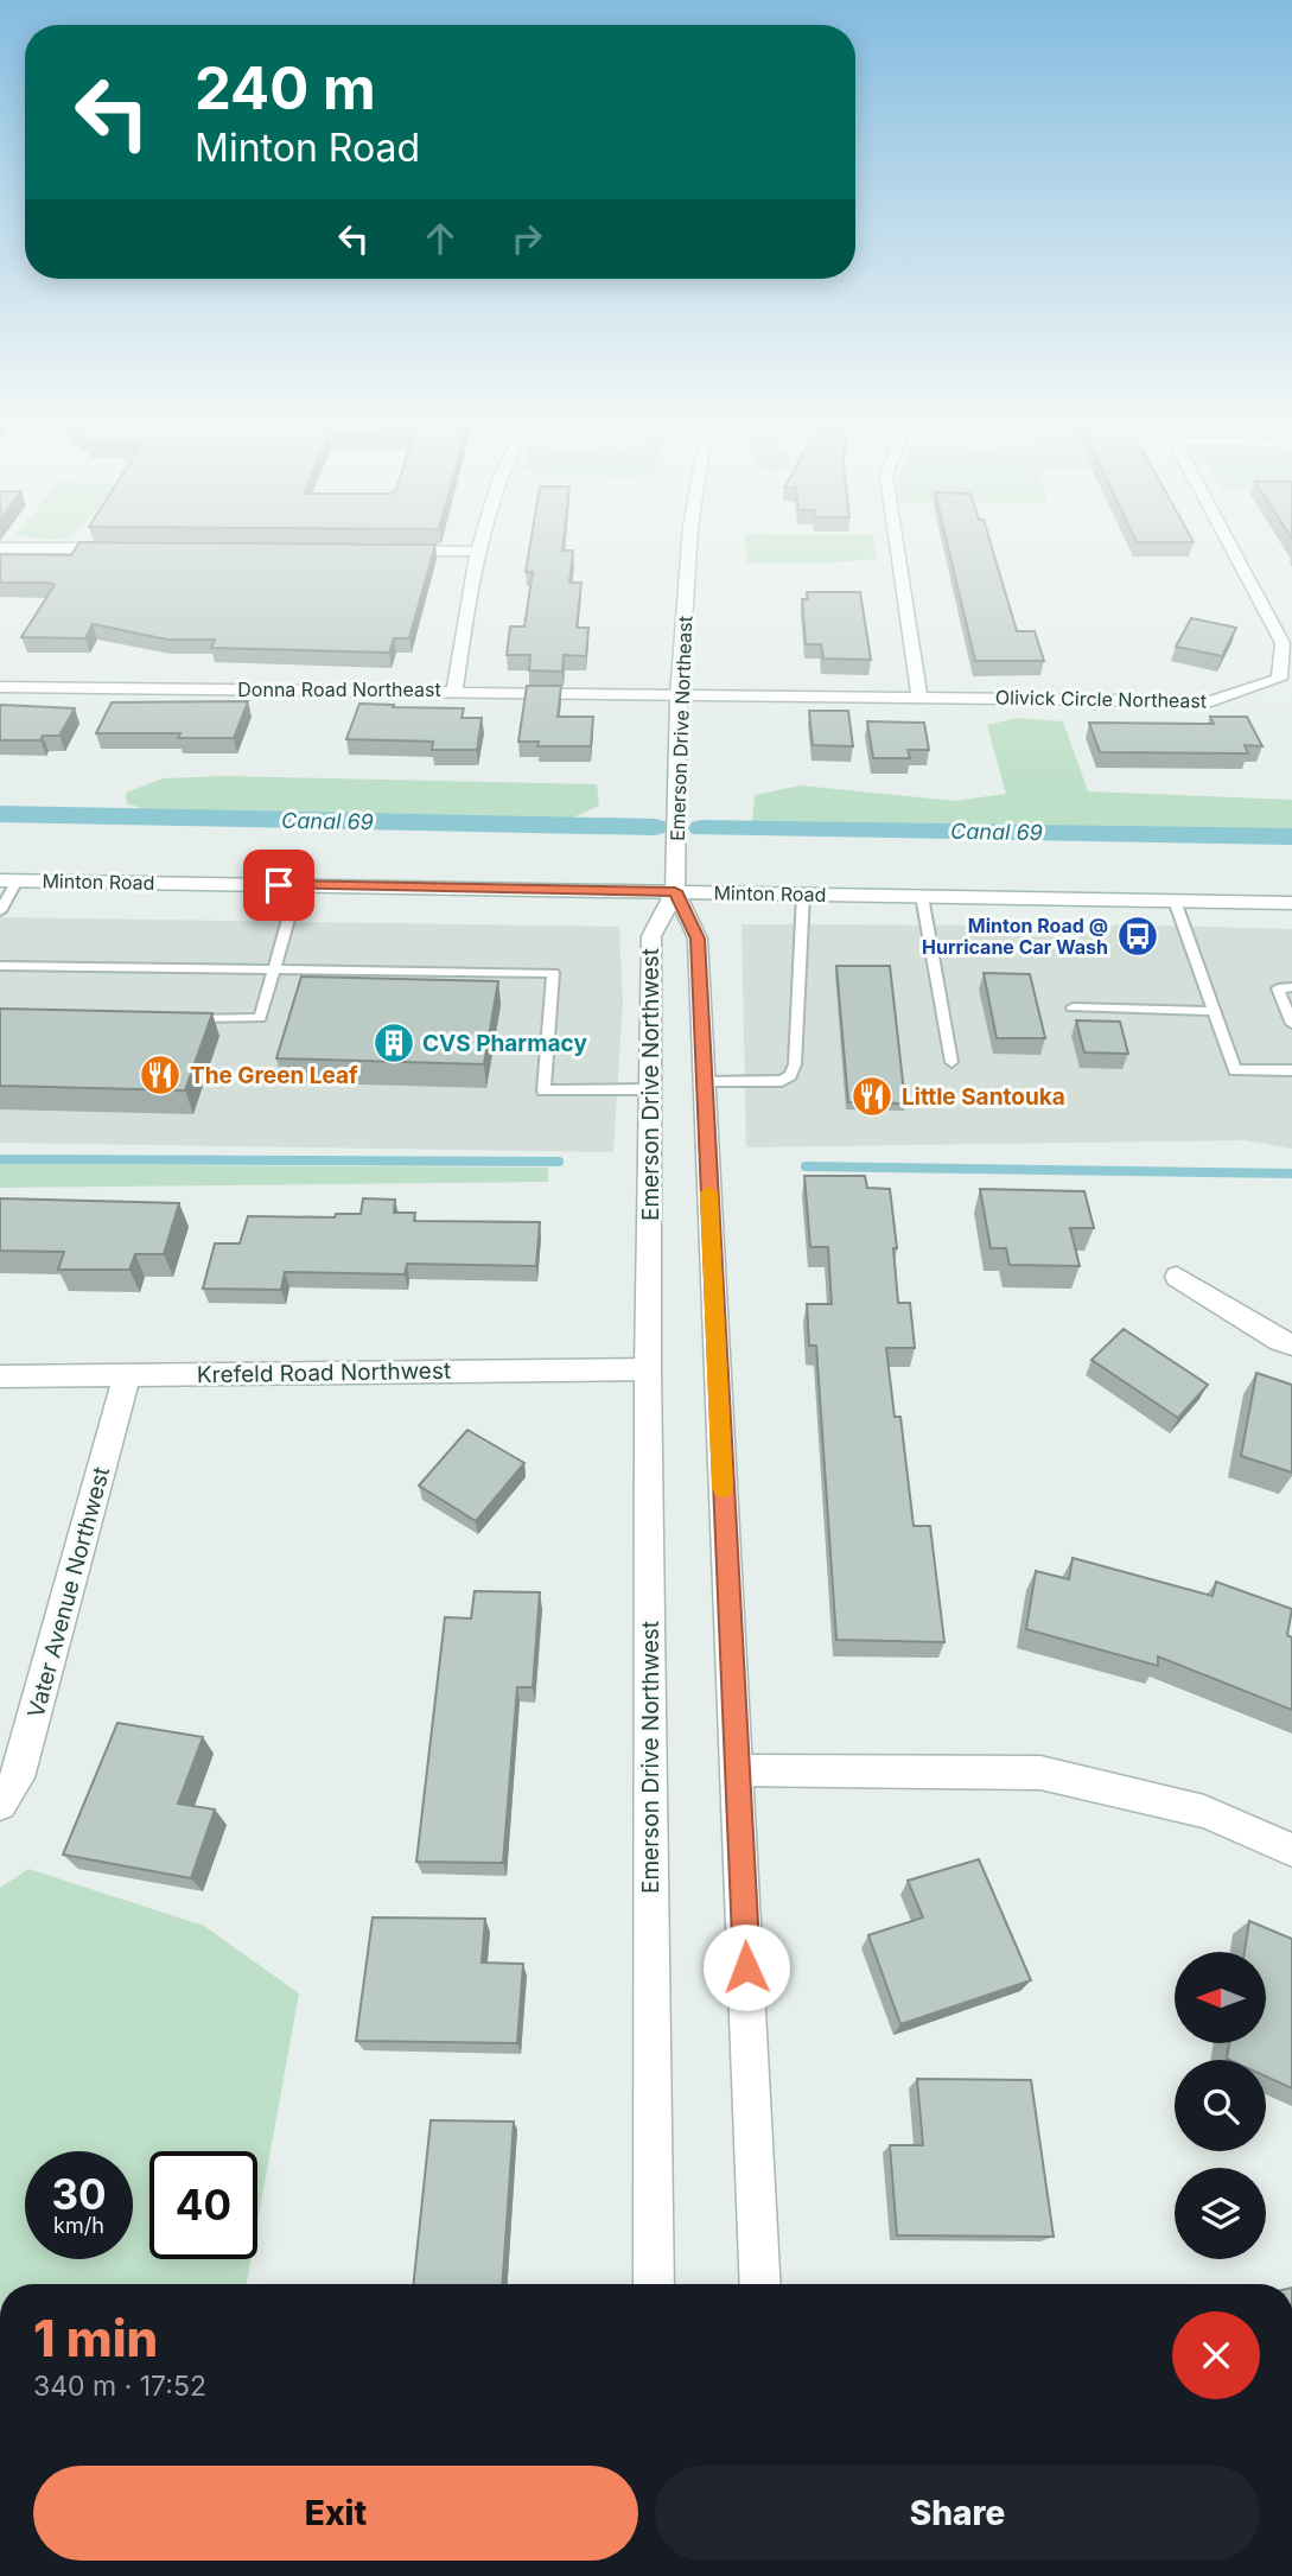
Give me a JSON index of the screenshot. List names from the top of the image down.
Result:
{
  "streets": {
    "street": [
      "Donna Road Northeast",
      "Olivick Circle Northeast",
      "Emerson Drive Northeast",
      "Minton Road",
      "Emerson Drive Northwest",
      "Krefeld Road Northwest",
      "Vater Avenue Northwest"
    ]
  },
  "crossings": [
    ["Donna Road Northeast", "Olivick Circle Northeast"],
    ["Donna Road Northeast", "Emerson Drive Northeast"],
    ["Olivick Circle Northeast", "Emerson Drive Northeast"],
    ["Emerson Drive Northeast", "Minton Road"],
    ["Emerson Drive Northeast", "Emerson Drive Northwest"],
    ["Minton Road", "Emerson Drive Northwest"],
    ["Emerson Drive Northwest", "Krefeld Road Northwest"],
    ["Krefeld Road Northwest", "Vater Avenue Northwest"]
  ],
  "water": ["Canal 69"],
  "places": {
    "bus stop": ["Minton Road @ Hurricane Car Wash"],
    "building": ["CVS Pharmacy"],
    "restaurant": ["The Green Leaf", "Little Santouka"]
  },
  "north": "left",
  "page": {
    "turn": ["240 m", "Minton Road"],
    "speed": "30 km/h",
    "limit": "40",
    "heading": ["1 min", "340 m · 17:52"],
    "buttons": ["Exit", "Share"]
  }
}
